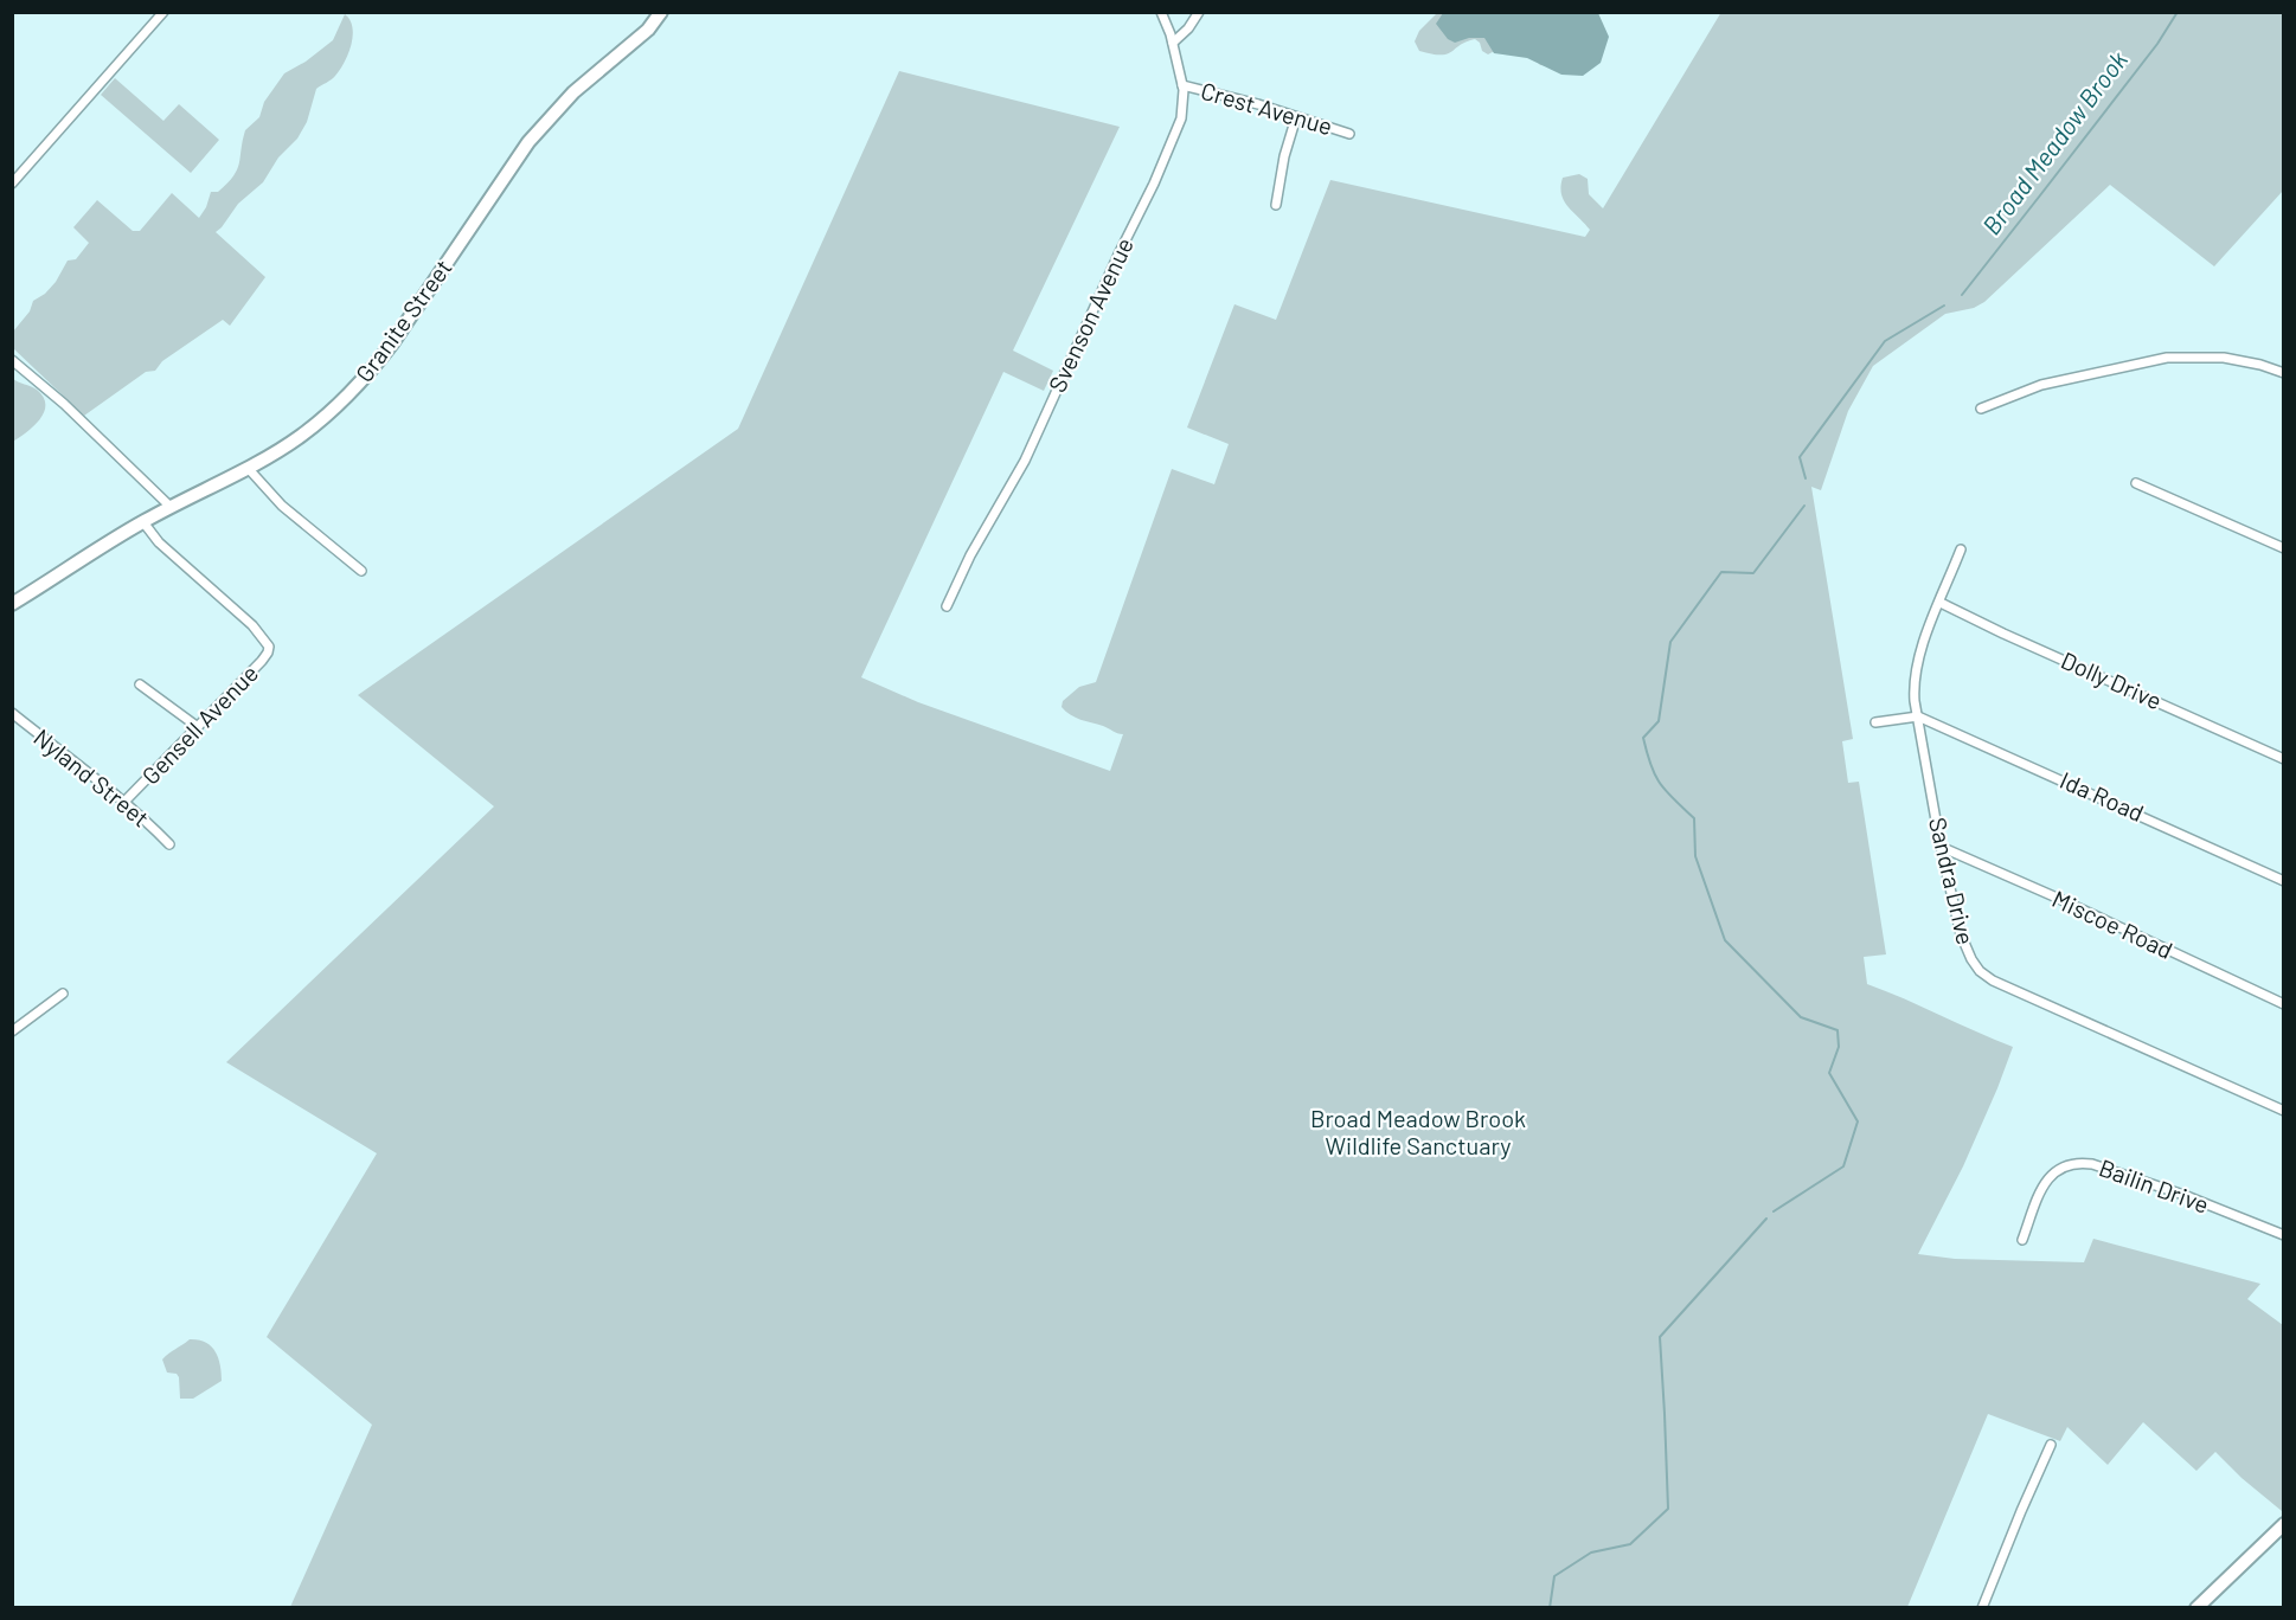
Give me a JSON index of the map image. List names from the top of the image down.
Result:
{
  "streets": {
    "street": [
      "Crest Avenue",
      "Svenson Avenue",
      "Granite Street",
      "Dolly Drive",
      "Gensell Avenue",
      "Nyland Street",
      "Ida Road",
      "Sandra Drive",
      "Miscoe Road",
      "Bailin Drive"
    ]
  },
  "crossings": [
    ["Crest Avenue", "Svenson Avenue"],
    ["Granite Street", "Gensell Avenue"],
    ["Dolly Drive", "Sandra Drive"],
    ["Gensell Avenue", "Nyland Street"],
    ["Ida Road", "Sandra Drive"],
    ["Sandra Drive", "Miscoe Road"]
  ],
  "water": ["Broad Meadow Brook"],
  "parks": ["Broad Meadow Brook Wildlife Sanctuary"]
}
